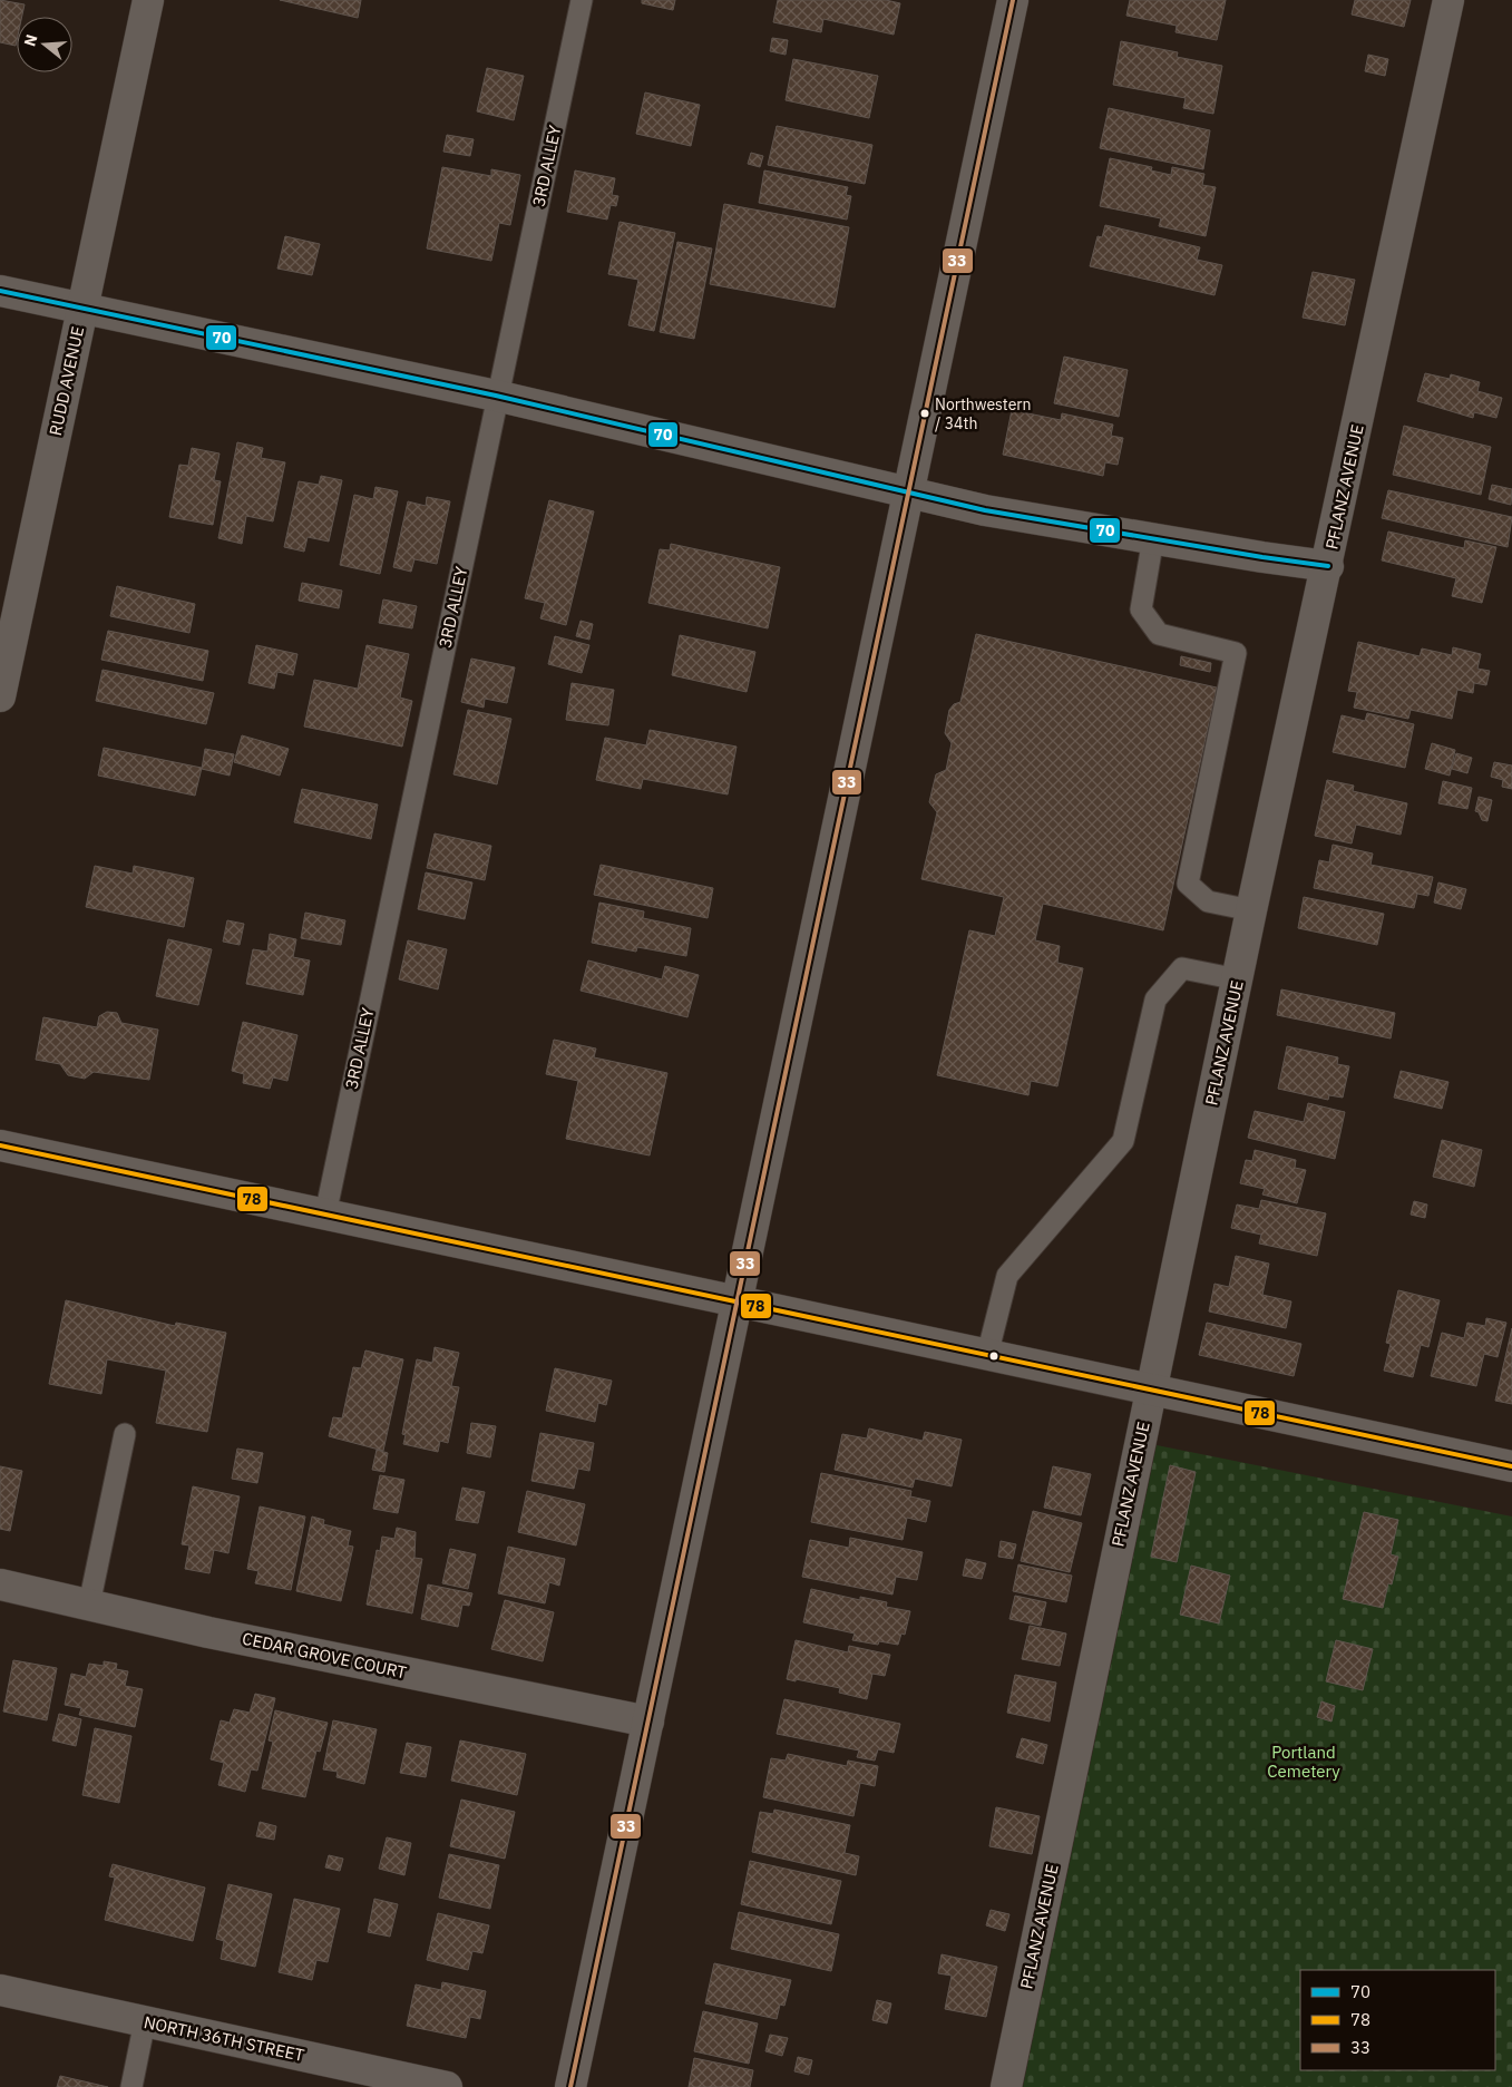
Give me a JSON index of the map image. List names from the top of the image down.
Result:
{
  "streets": {
    "street": [
      "RUDD AVENUE",
      "PFLANZ AVENUE",
      "CEDAR GROVE COURT",
      "NORTH 36TH STREET"
    ],
    "lane": ["3RD ALLEY"]
  },
  "parks": ["Portland Cemetery"],
  "places": ["Northwestern / 34th"],
  "lines": ["transit line 33", "transit line 70", "transit line 78"],
  "legend": ["70", "78", "33"],
  "north": "left"
}
